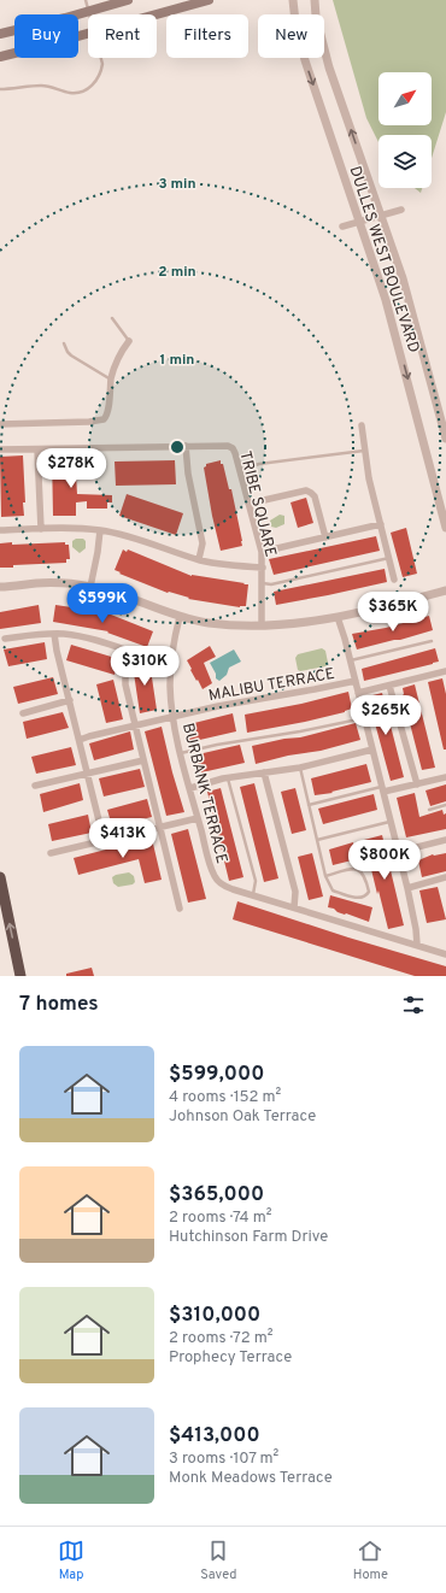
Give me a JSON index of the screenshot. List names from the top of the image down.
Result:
{
  "streets": {
    "street": [
      "DULLES WEST BOULEVARD",
      "TRIBE SQUARE",
      "MALIBU TERRACE",
      "BURBANK TERRACE"
    ]
  },
  "crossings": [
    ["MALIBU TERRACE", "BURBANK TERRACE"]
  ],
  "north": "top right",
  "page": {
    "chip": [
      "Buy",
      "Rent",
      "Filters",
      "New"
    ],
    "price": [
      "$278K",
      "$599K",
      "$365K",
      "$310K",
      "$265K",
      "$413K",
      "$800K"
    ],
    "heading": "7 homes",
    "list": [
      {
        "name": "$599,000",
        "note": "4 rooms · 152 m² · Johnson Oak Terrace"
      },
      {
        "name": "$365,000",
        "note": "2 rooms · 74 m² · Hutchinson Farm Drive"
      },
      {
        "name": "$310,000",
        "note": "2 rooms · 72 m² · Prophecy Terrace"
      },
      {
        "name": "$413,000",
        "note": "3 rooms · 107 m² · Monk Meadows Terrace"
      }
    ],
    "tabs": ["Map", "Saved", "Home"]
  },
  "rings": ["3 min", "2 min", "1 min"]
}
